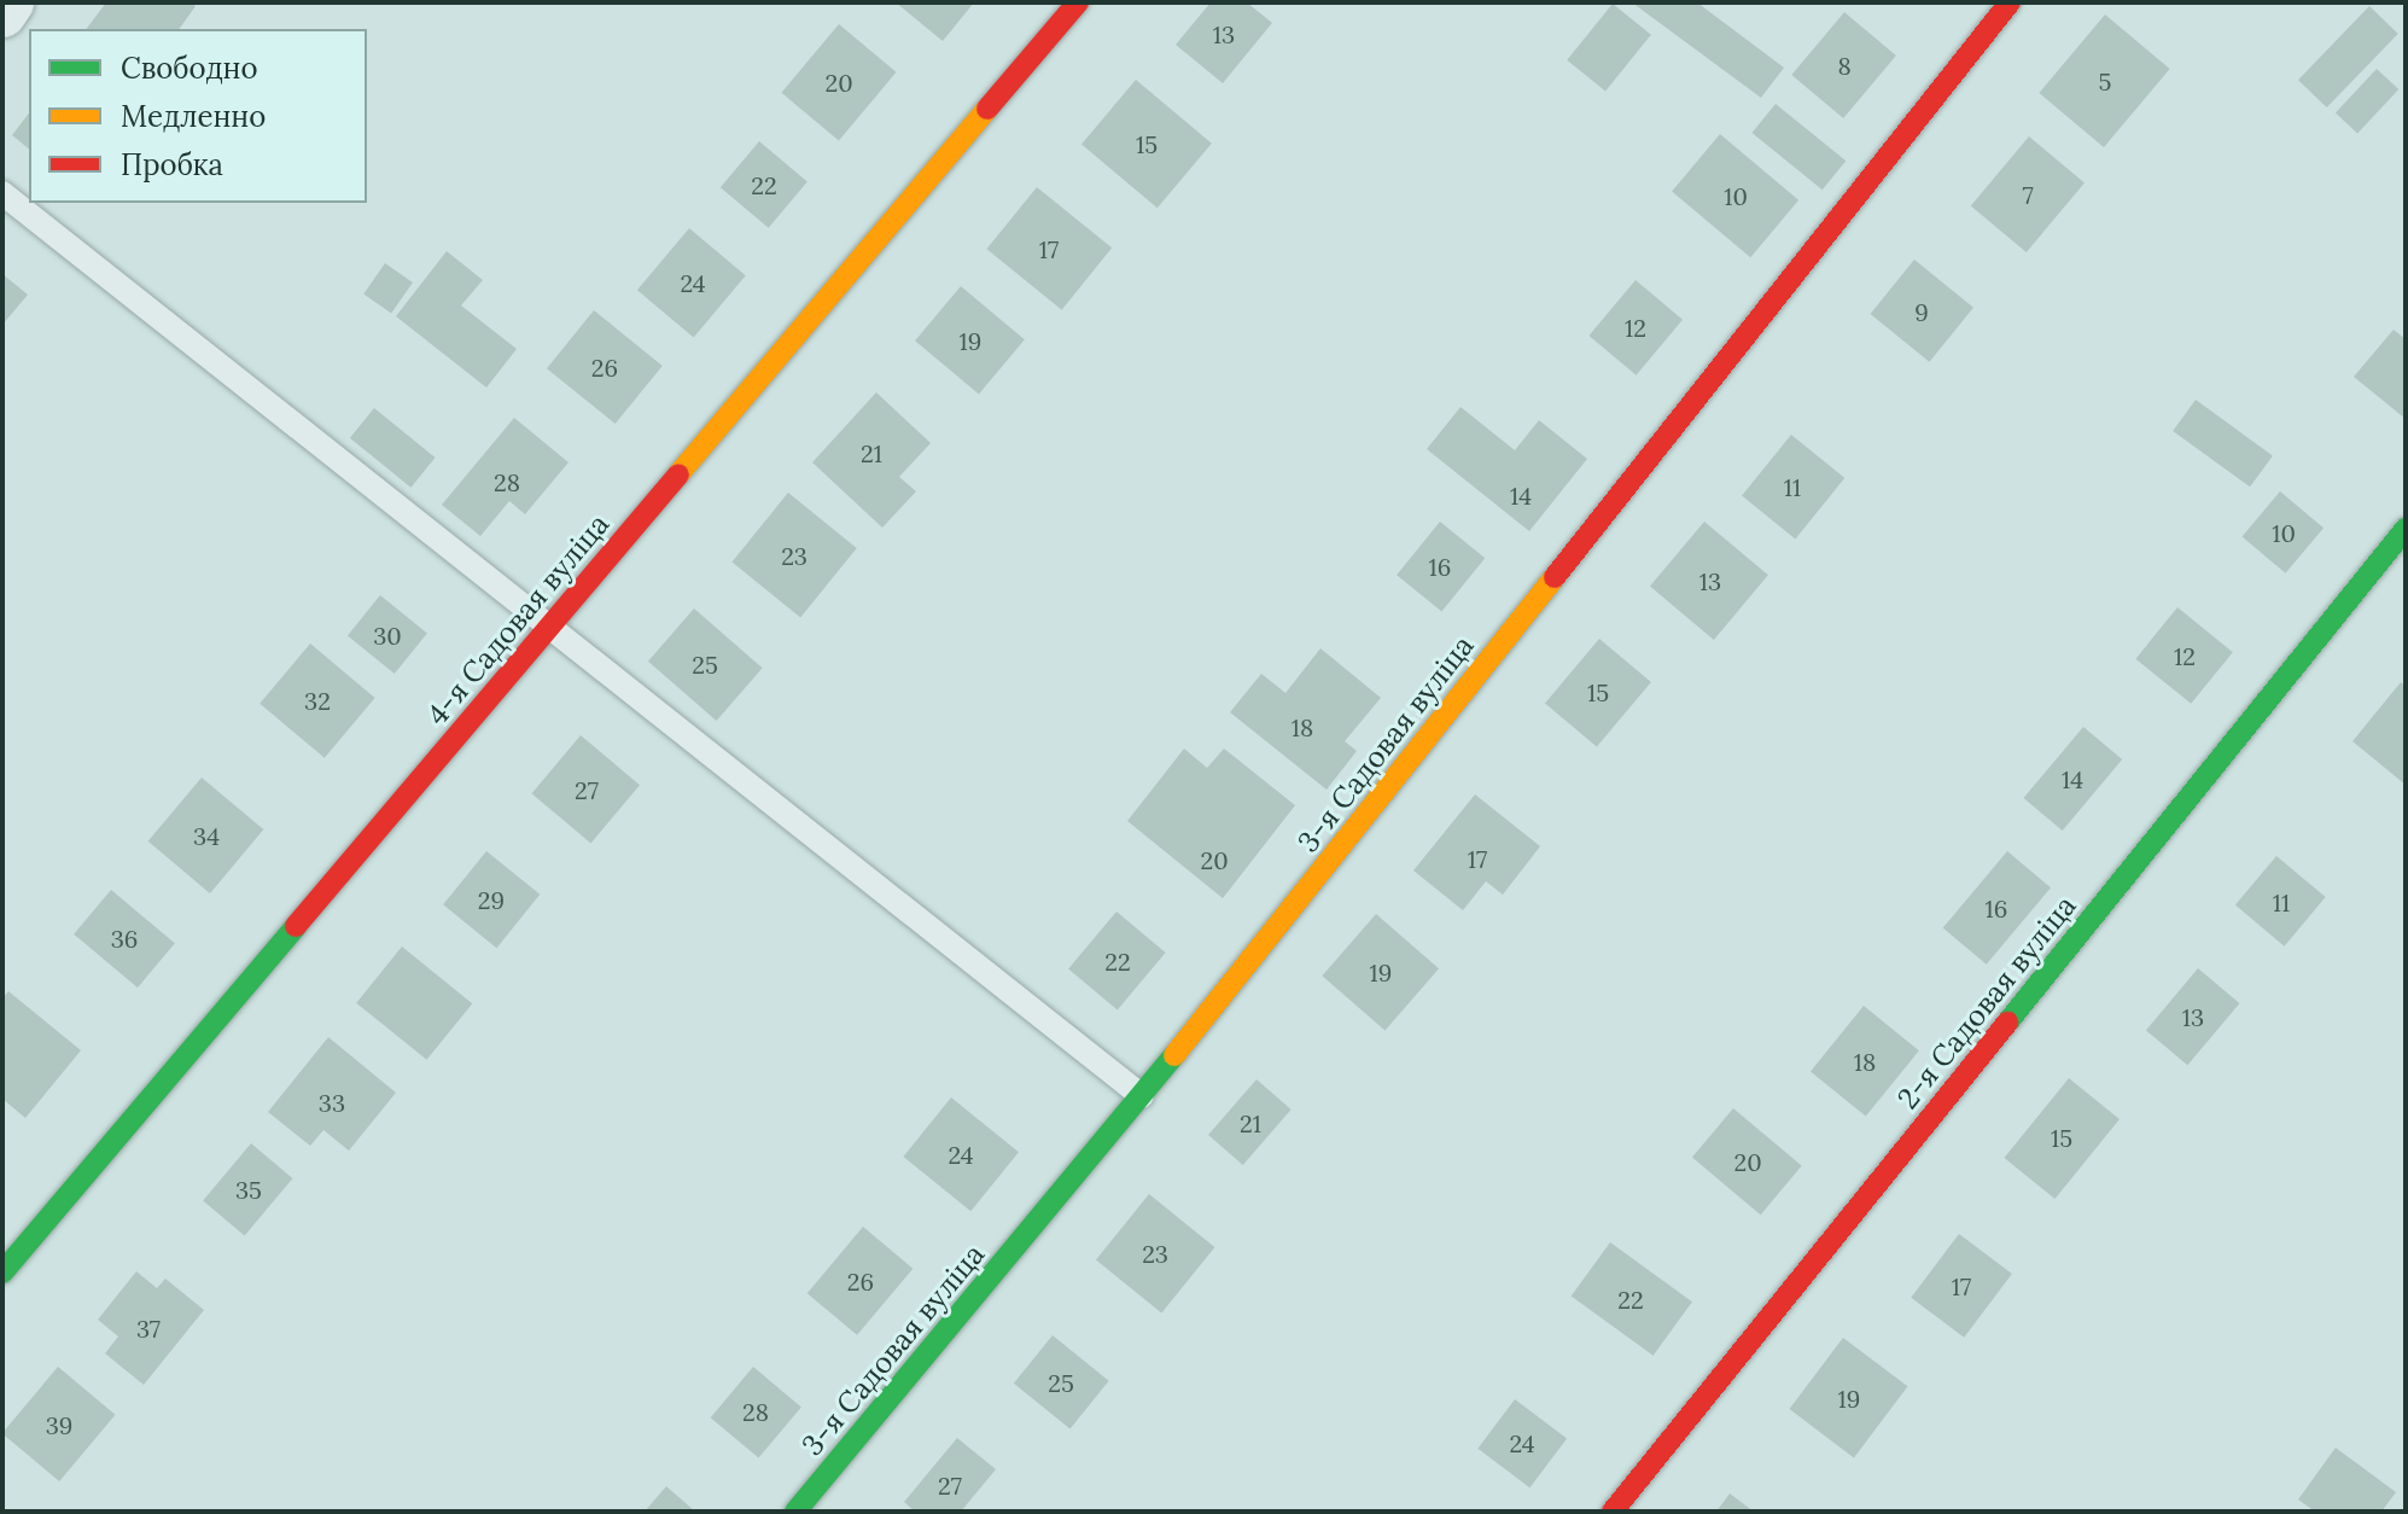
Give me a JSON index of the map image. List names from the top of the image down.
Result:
{
  "streets": {
    "street": ["4-я Садовая вуліца", "3-я Садовая вуліца", "2-я Садовая вуліца"]
  },
  "house_numbers": [
    "13",
    "8",
    "5",
    "20",
    "15",
    "22",
    "7",
    "10",
    "17",
    "24",
    "9",
    "12",
    "19",
    "26",
    "21",
    "28",
    "11",
    "14",
    "10",
    "23",
    "16",
    "13",
    "30",
    "12",
    "25",
    "15",
    "32",
    "18",
    "14",
    "27",
    "34",
    "17",
    "20",
    "29",
    "11",
    "16",
    "36",
    "22",
    "19",
    "13",
    "18",
    "33",
    "21",
    "15",
    "24",
    "20",
    "35",
    "23",
    "26",
    "17",
    "22",
    "37",
    "25",
    "19",
    "28",
    "39",
    "24",
    "27"
  ],
  "legend": ["Свободно", "Медленно", "Пробка"]
}
